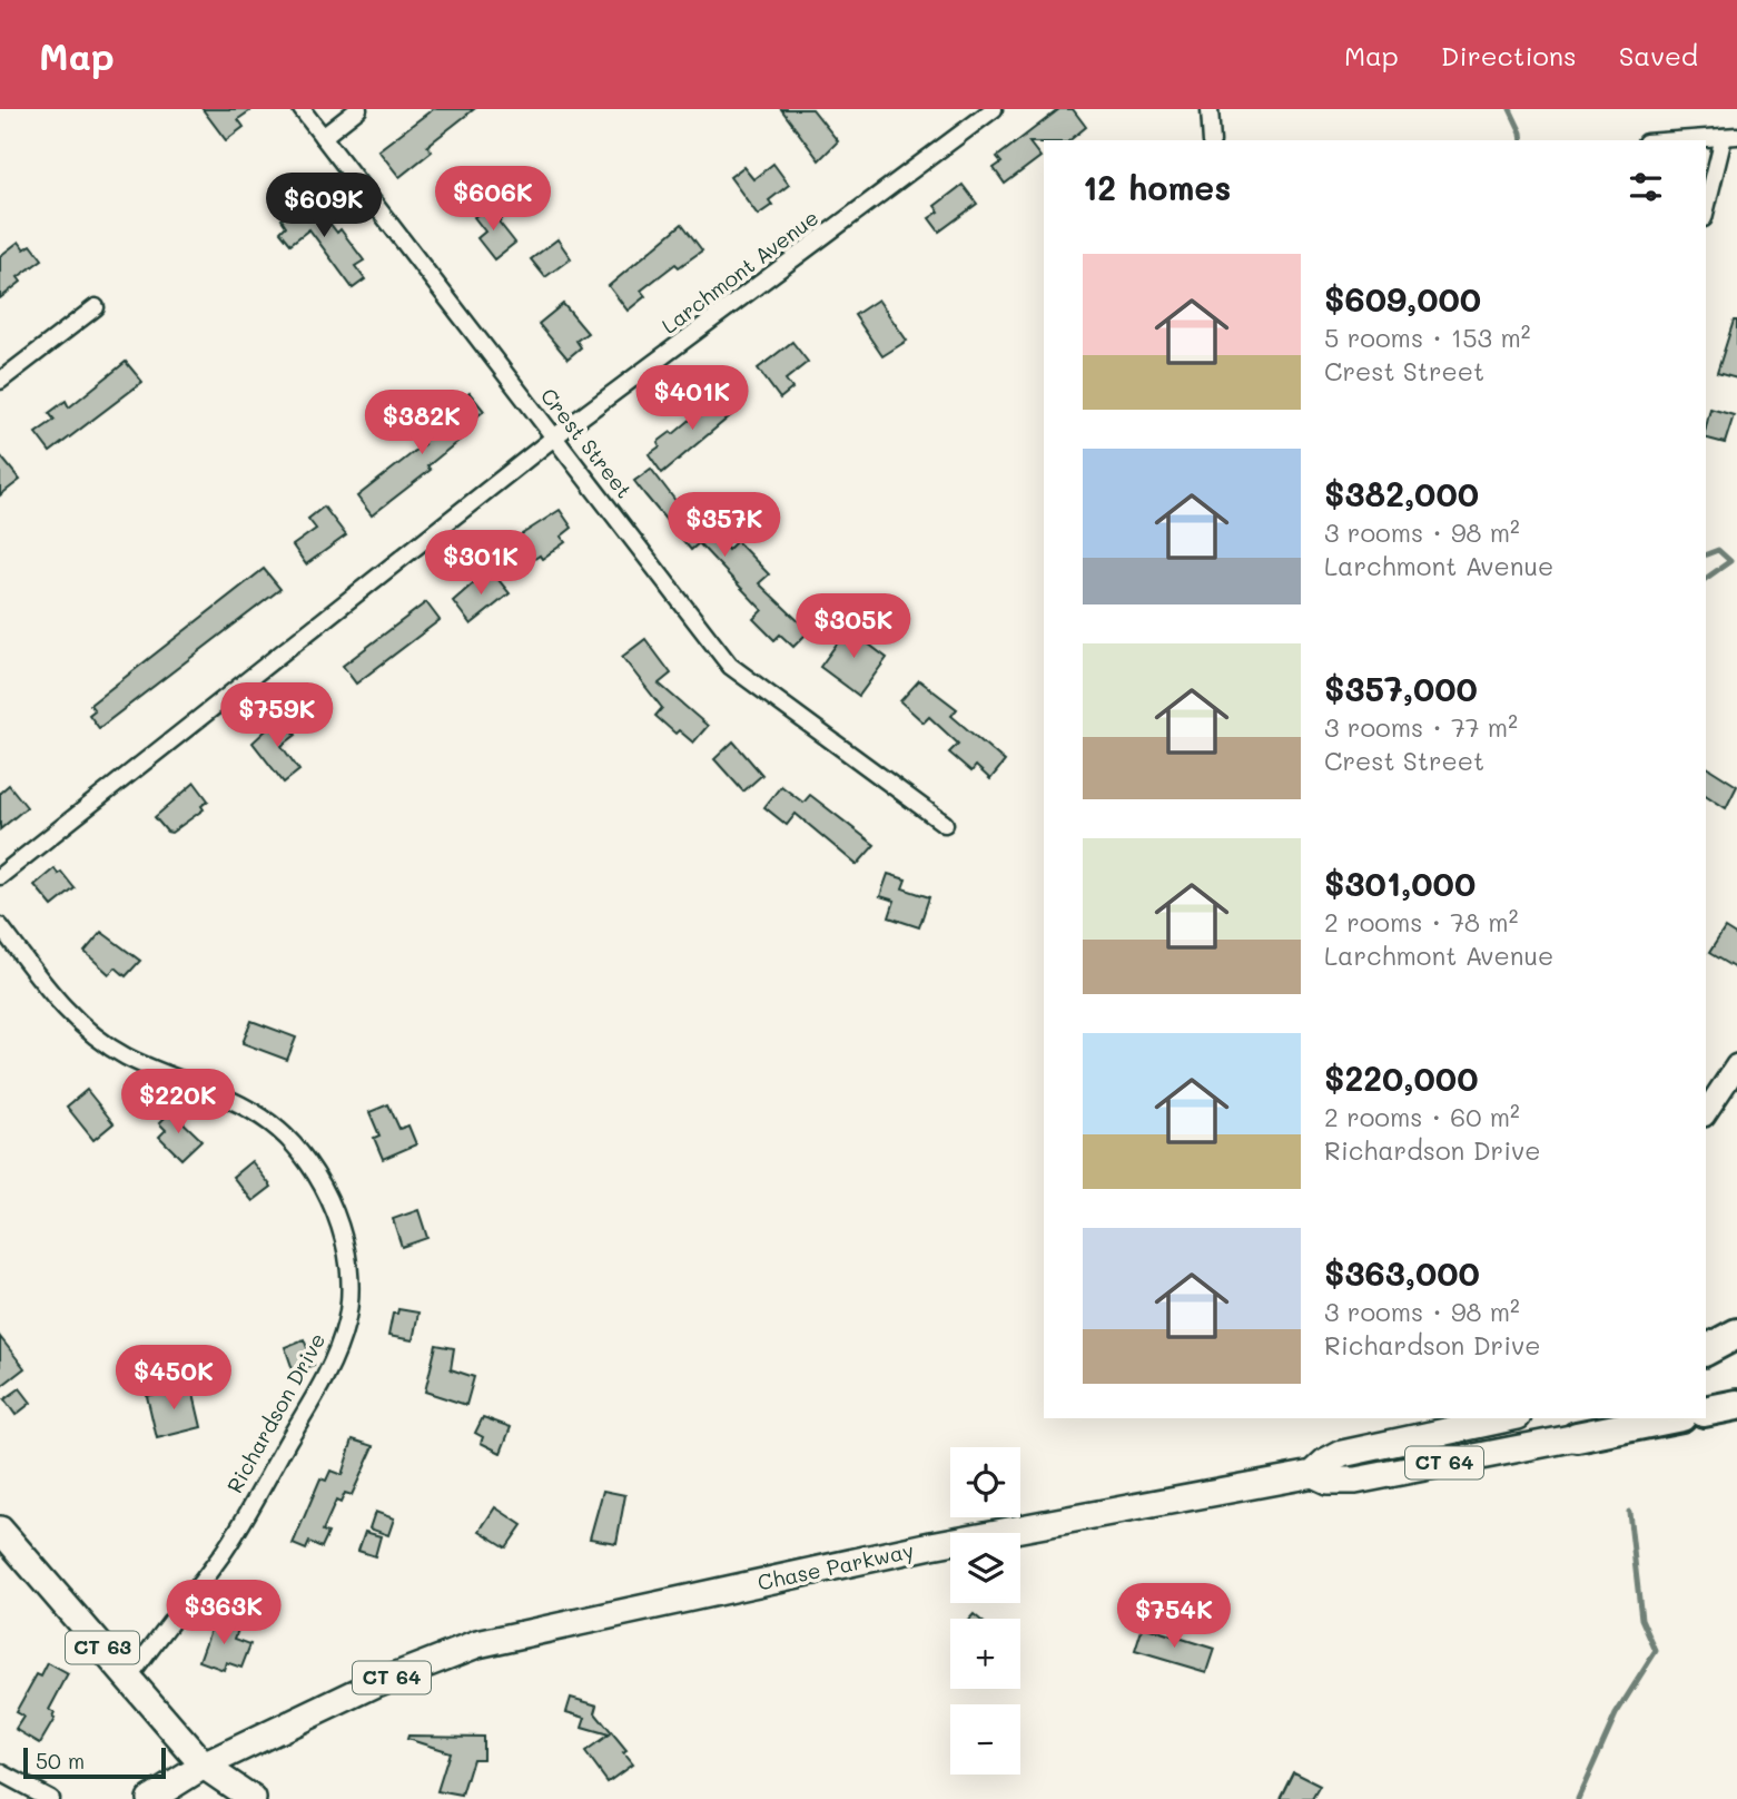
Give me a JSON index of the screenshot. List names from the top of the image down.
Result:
{
  "streets": {
    "highway": ["CT 64"],
    "main road": ["Chase Parkway", "CT 63"],
    "street": ["Larchmont Avenue", "Crest Street", "Richardson Drive"]
  },
  "crossings": [
    ["Larchmont Avenue", "Crest Street"],
    ["Richardson Drive", "CT 63"],
    ["CT 64", "Chase Parkway"],
    ["CT 64", "CT 63"],
    ["Chase Parkway", "CT 63"]
  ],
  "scale_bar": "50 m",
  "page": {
    "header": "Map",
    "nav": ["Map", "Directions", "Saved"],
    "heading": "12 homes",
    "price": [
      "$606K",
      "$609K",
      "$401K",
      "$382K",
      "$357K",
      "$301K",
      "$305K",
      "$759K",
      "$220K",
      "$450K",
      "$363K",
      "$754K"
    ],
    "list": [
      {
        "name": "$609,000",
        "note": "5 rooms · 153 m² · Crest Street"
      },
      {
        "name": "$382,000",
        "note": "3 rooms · 98 m² · Larchmont Avenue"
      },
      {
        "name": "$357,000",
        "note": "3 rooms · 77 m² · Crest Street"
      },
      {
        "name": "$301,000",
        "note": "2 rooms · 78 m² · Larchmont Avenue"
      },
      {
        "name": "$220,000",
        "note": "2 rooms · 60 m² · Richardson Drive"
      },
      {
        "name": "$363,000",
        "note": "3 rooms · 98 m² · Richardson Drive"
      }
    ],
    "map_buttons": ["+", "−"],
    "scale": "50 m"
  }
}
